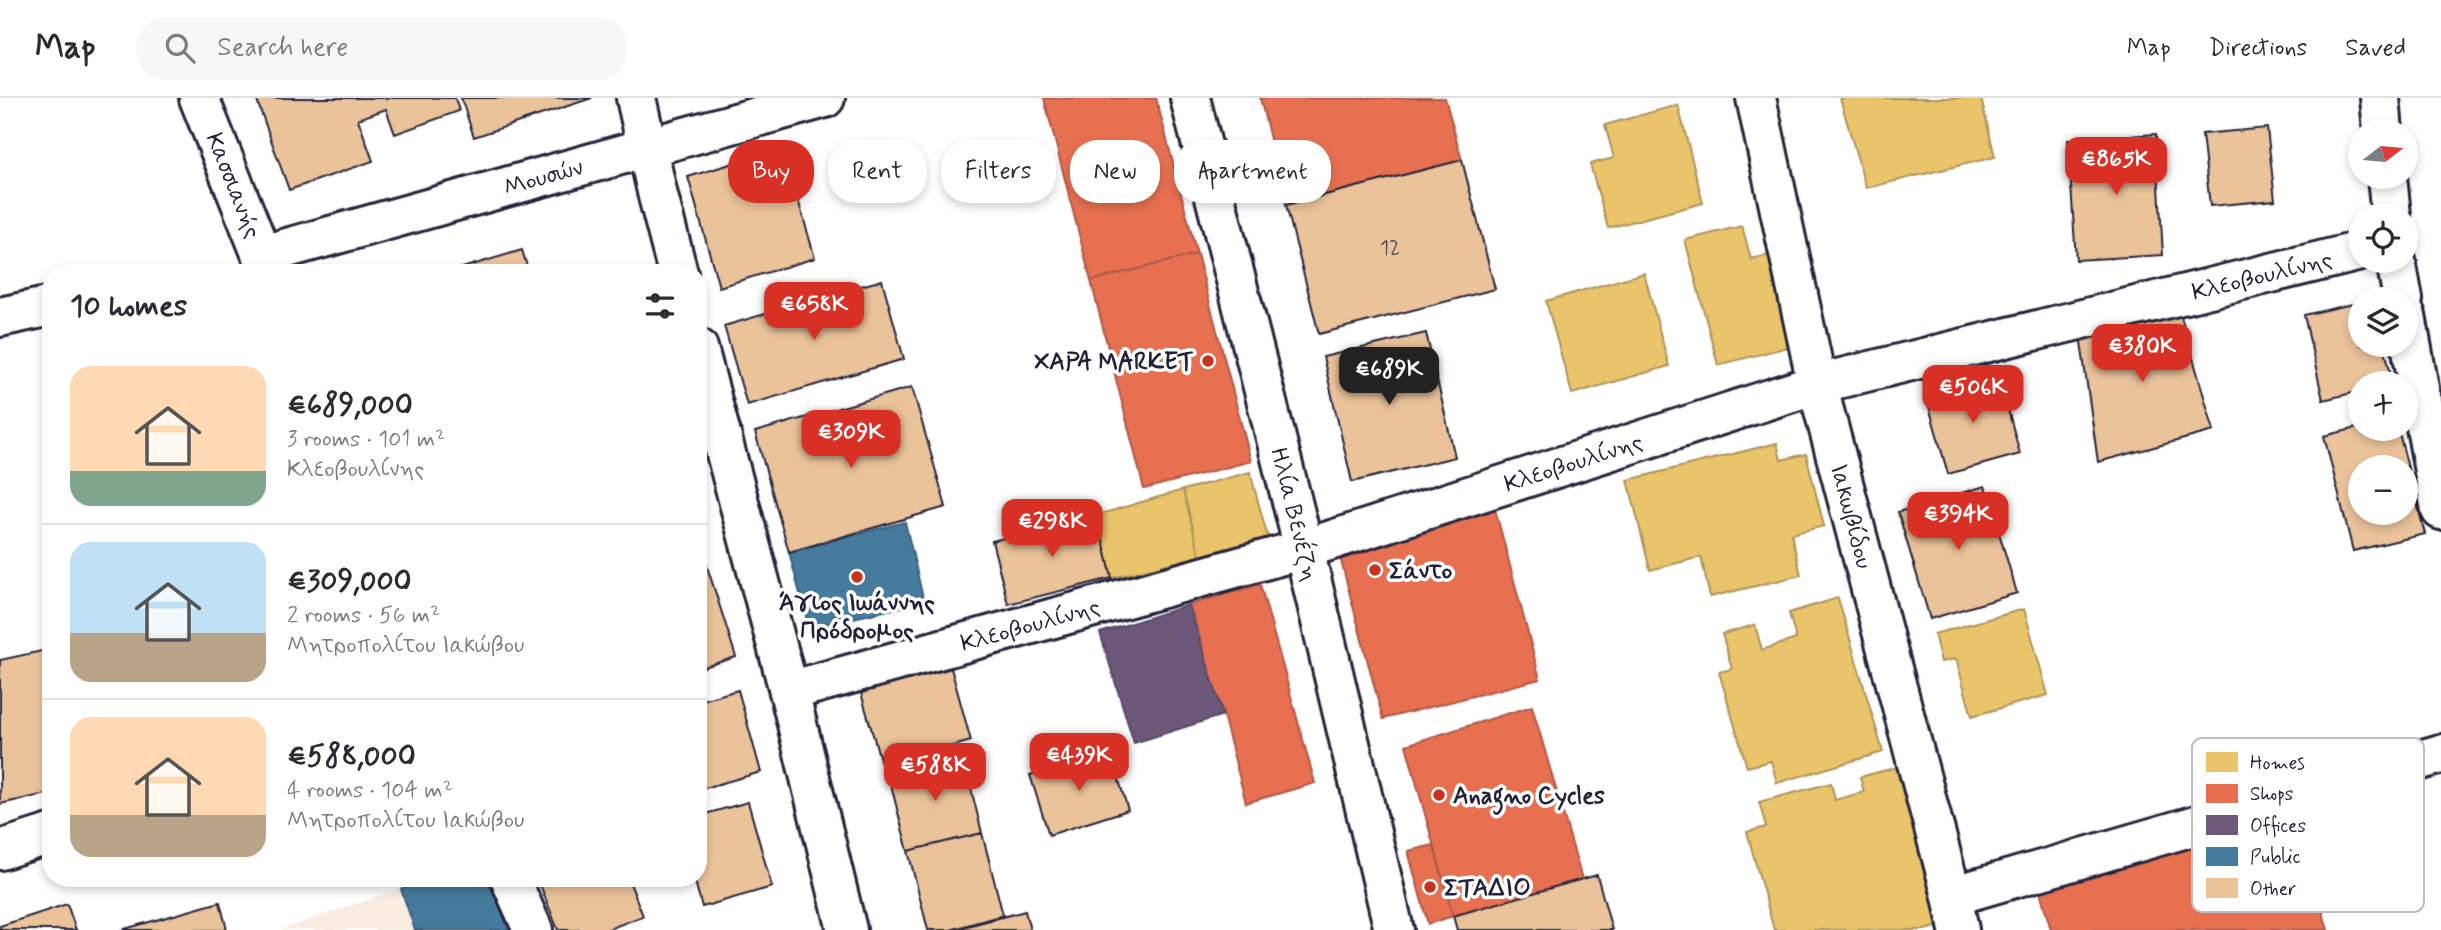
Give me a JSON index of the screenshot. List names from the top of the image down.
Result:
{
  "streets": {
    "street": [
      "Μουσών",
      "Κασσιανής",
      "Κλεοβουλίνης",
      "Ηλία Βενέζη",
      "Ιακωβίδου"
    ]
  },
  "crossings": [
    ["Μουσών", "Κασσιανής"],
    ["Κλεοβουλίνης", "Ηλία Βενέζη"],
    ["Κλεοβουλίνης", "Ιακωβίδου"]
  ],
  "places": [
    "XAPA MARKET",
    "Σάντο",
    "Άγιος Ιωάννης Πρόδρομος",
    "Anagno Cycles",
    "ΣΤΑΔΙΟ"
  ],
  "house_numbers": ["12"],
  "legend": [
    "Homes",
    "Shops",
    "Offices",
    "Public",
    "Other"
  ],
  "north": "right",
  "page": {
    "header": "Map",
    "search": "Search here",
    "nav": ["Map", "Directions", "Saved"],
    "map_buttons": ["+", "−"],
    "price": [
      "€865K",
      "€658K",
      "€380K",
      "€689K",
      "€506K",
      "€309K",
      "€394K",
      "€298K",
      "€439K",
      "€588K"
    ],
    "chip": [
      "Buy",
      "Rent",
      "Filters",
      "New",
      "Apartment"
    ],
    "heading": "10 homes",
    "list": [
      {
        "name": "€689,000",
        "note": "3 rooms · 101 m² · Κλεοβουλίνης"
      },
      {
        "name": "€309,000",
        "note": "2 rooms · 56 m² · Μητροπολίτου Ιακώβου"
      },
      {
        "name": "€588,000",
        "note": "4 rooms · 104 m² · Μητροπολίτου Ιακώβου"
      }
    ]
  }
}
